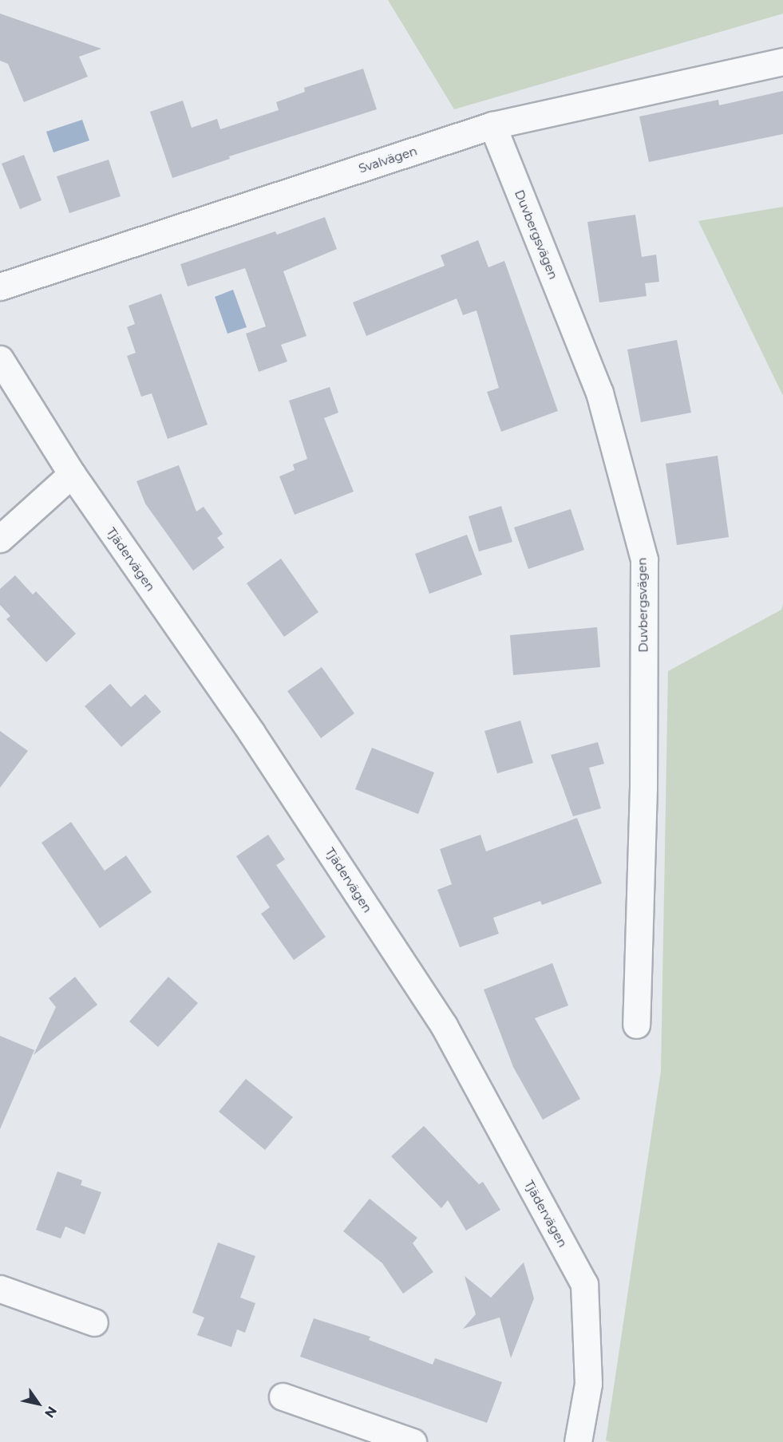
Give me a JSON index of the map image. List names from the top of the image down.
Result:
{
  "streets": {
    "street": ["Svalvägen", "Duvbergsvägen", "Tjädervägen"]
  },
  "crossings": [
    ["Svalvägen", "Duvbergsvägen"]
  ],
  "north": "bottom right"
}
